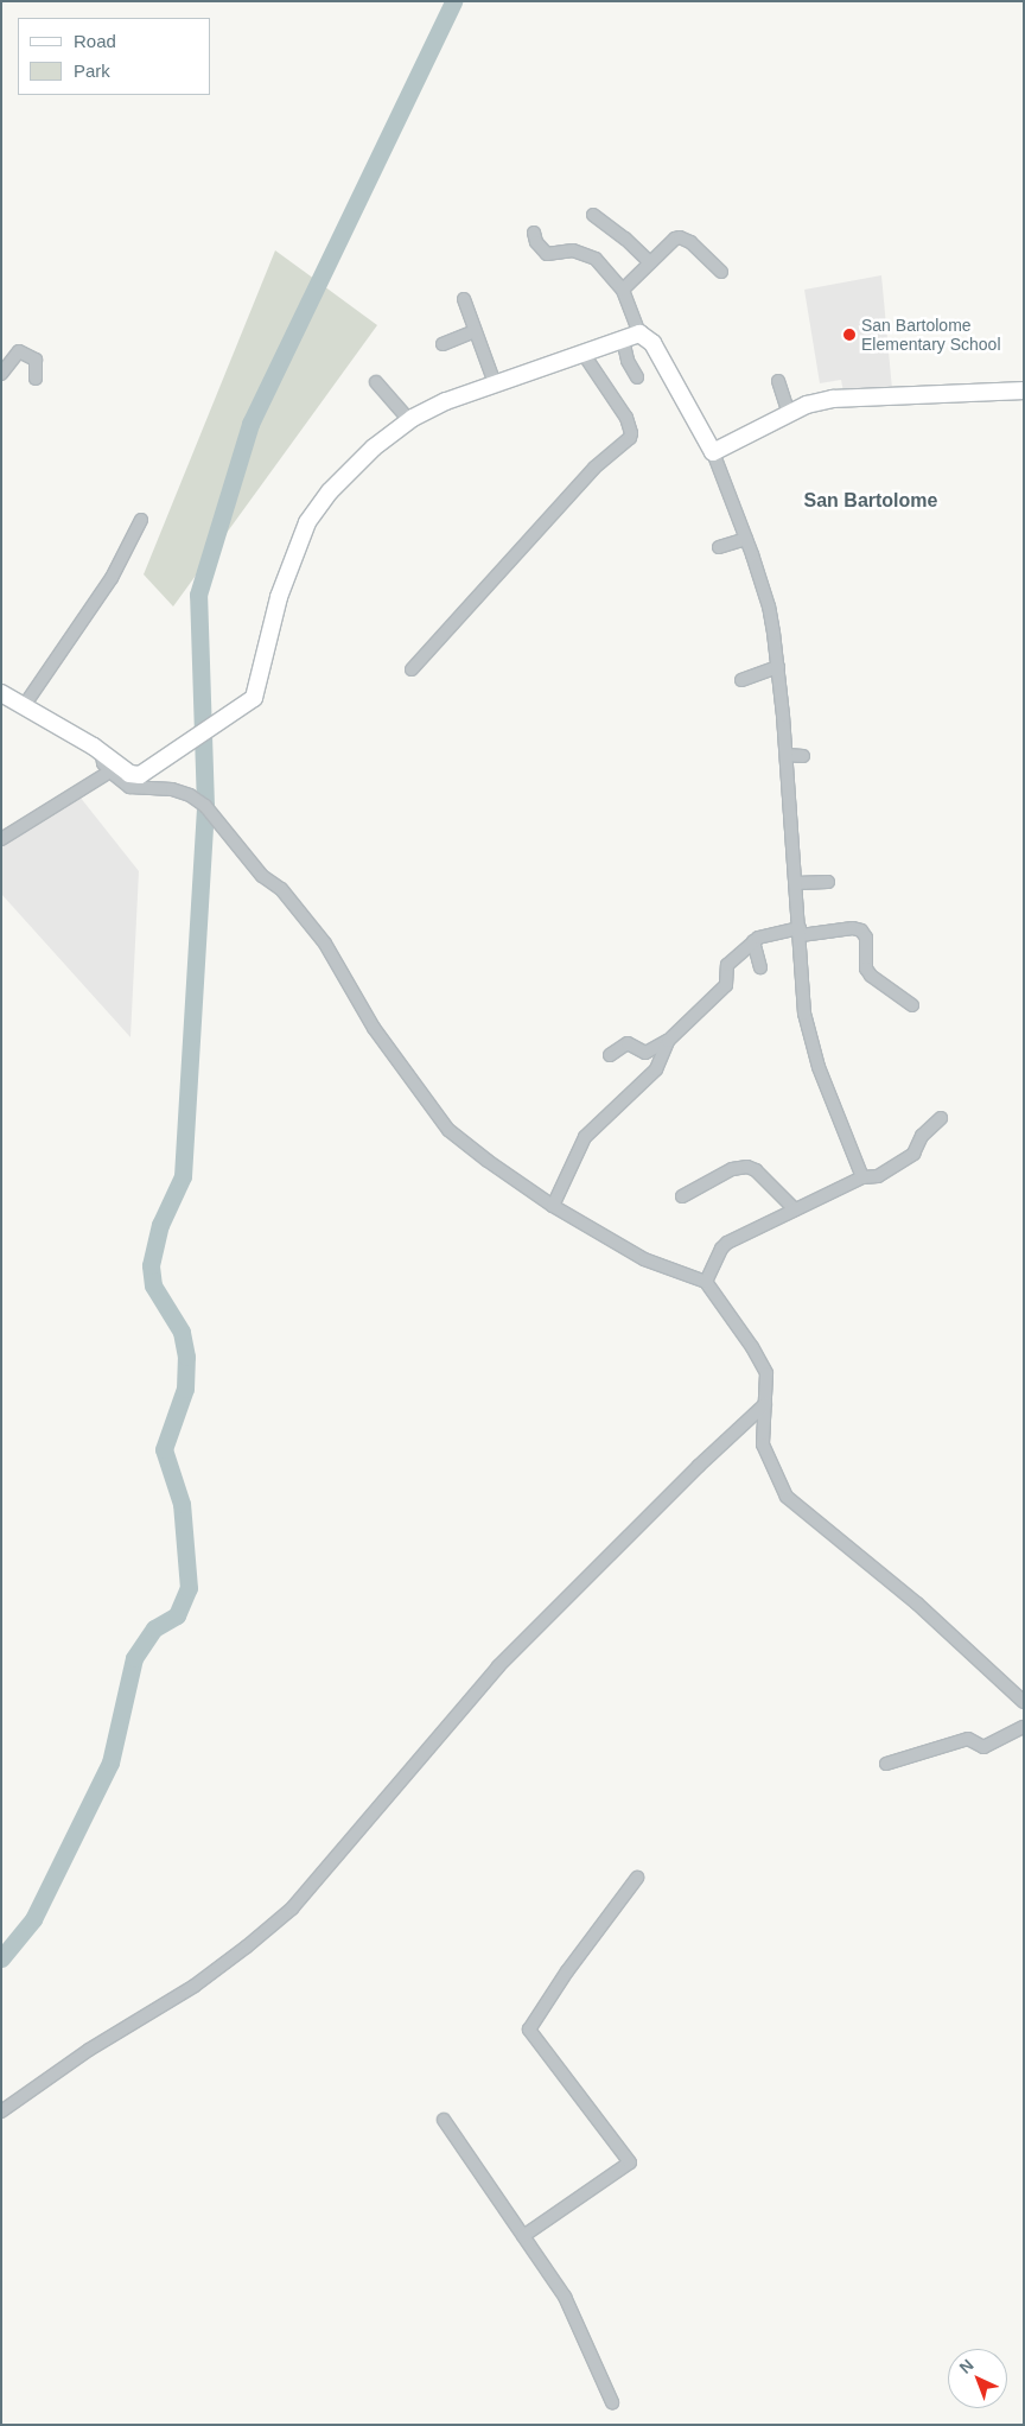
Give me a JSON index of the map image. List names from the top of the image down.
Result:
{
  "districts": ["San Bartolome"],
  "places": ["San Bartolome Elementary School"],
  "legend": ["Road", "Park"],
  "north": "top left"
}
